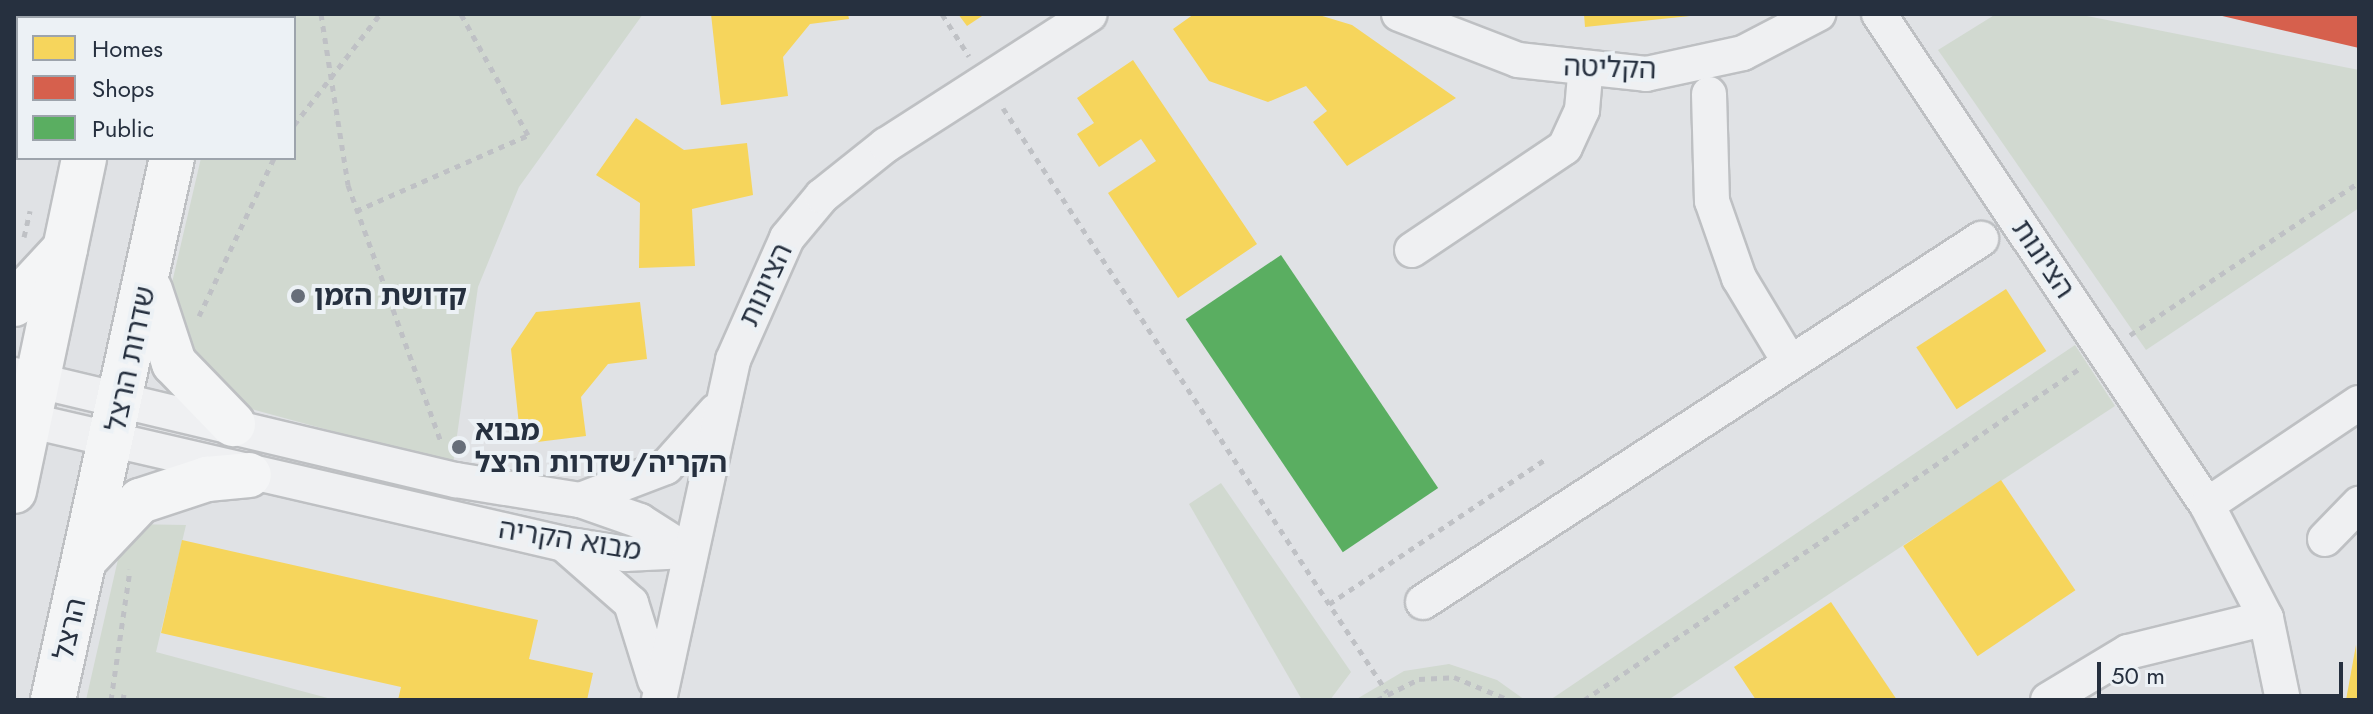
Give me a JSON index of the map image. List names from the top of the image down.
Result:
{
  "streets": {
    "main road": ["שדרות הרצל", "הרצל"],
    "street": ["הקליטה", "הציונות", "מבוא הקריה"]
  },
  "crossings": [
    ["הציונות", "מבוא הקריה"],
    ["שדרות הרצל", "מבוא הקריה"],
    ["שדרות הרצל", "הרצל"]
  ],
  "places": ["קדושת הזמן", "מבוא הקריה/שדרות הרצל"],
  "legend": ["Homes", "Shops", "Public"],
  "scale_bar": "50 m"
}
